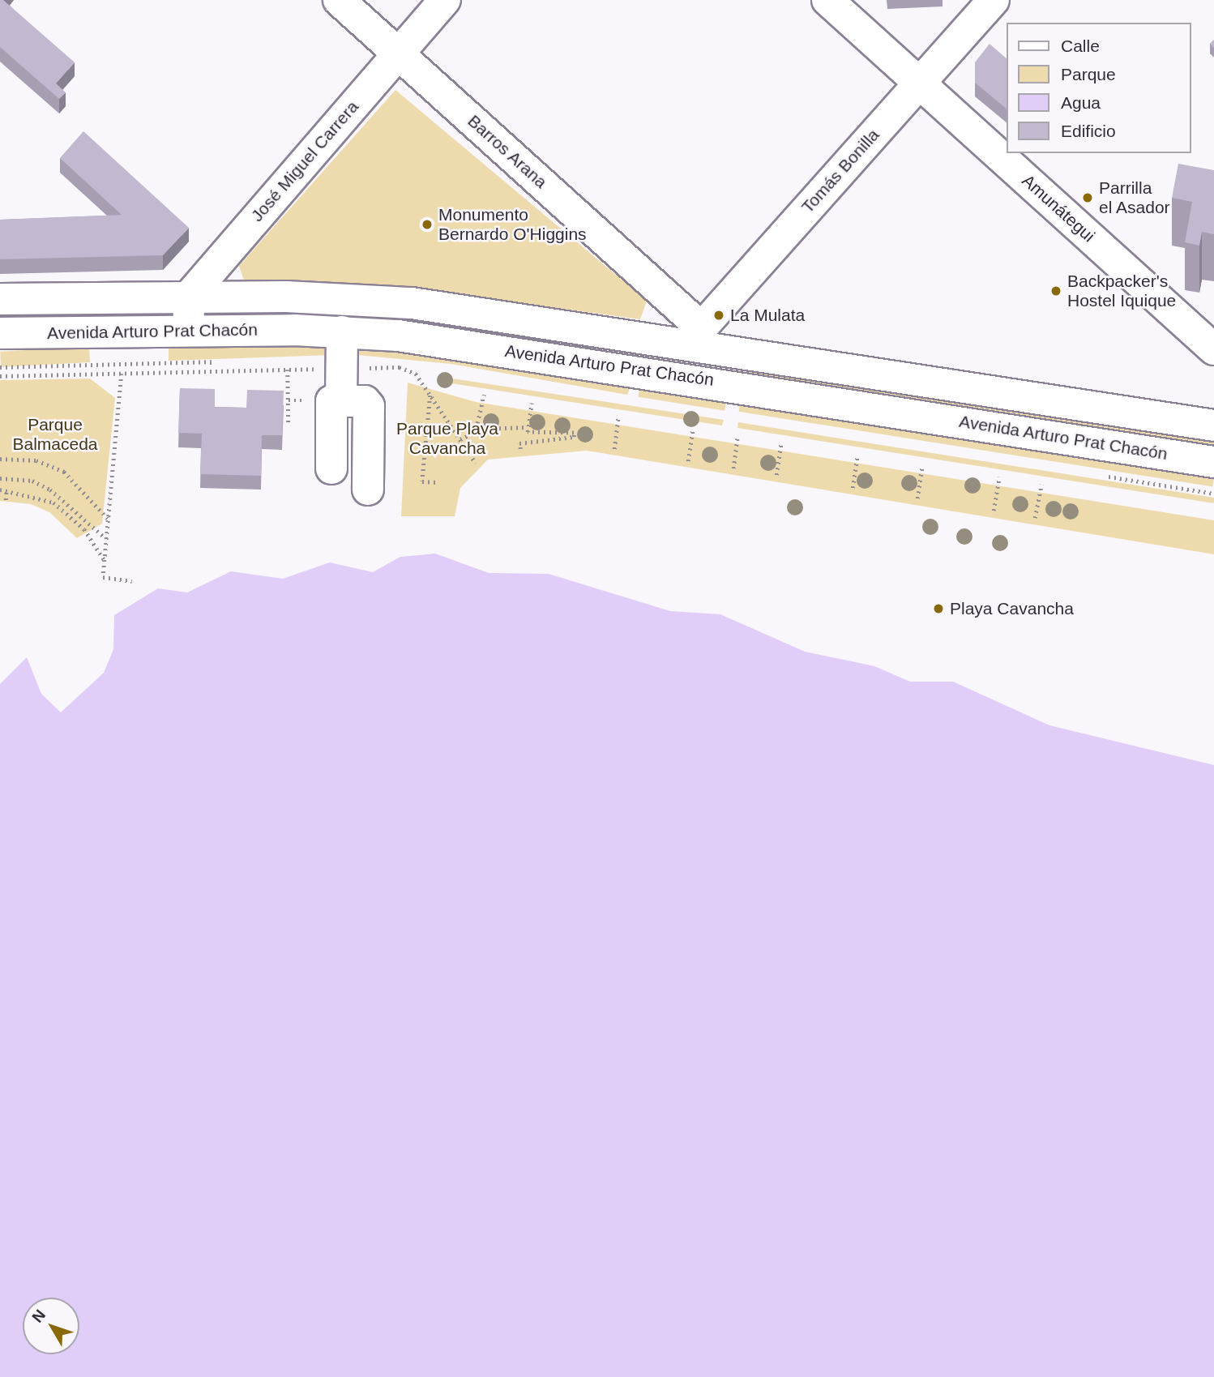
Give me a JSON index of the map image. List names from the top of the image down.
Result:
{
  "streets": {
    "main road": [
      "Barros Arana",
      "José Miguel Carrera",
      "Tomás Bonilla",
      "Amunátegui",
      "Avenida Arturo Prat Chacón"
    ]
  },
  "crossings": [
    ["Barros Arana", "José Miguel Carrera"],
    ["Barros Arana", "Tomás Bonilla"],
    ["Barros Arana", "Avenida Arturo Prat Chacón"],
    ["José Miguel Carrera", "Avenida Arturo Prat Chacón"],
    ["Tomás Bonilla", "Amunátegui"],
    ["Tomás Bonilla", "Avenida Arturo Prat Chacón"]
  ],
  "parks": ["Parque Balmaceda", "Parque Playa Cavancha"],
  "places": [
    "Parrilla el Asador",
    "Monumento Bernardo O'Higgins",
    "Backpacker's Hostel Iquique",
    "La Mulata",
    "Playa Cavancha"
  ],
  "legend": [
    "Calle",
    "Parque",
    "Agua",
    "Edificio"
  ],
  "north": "top left"
}
